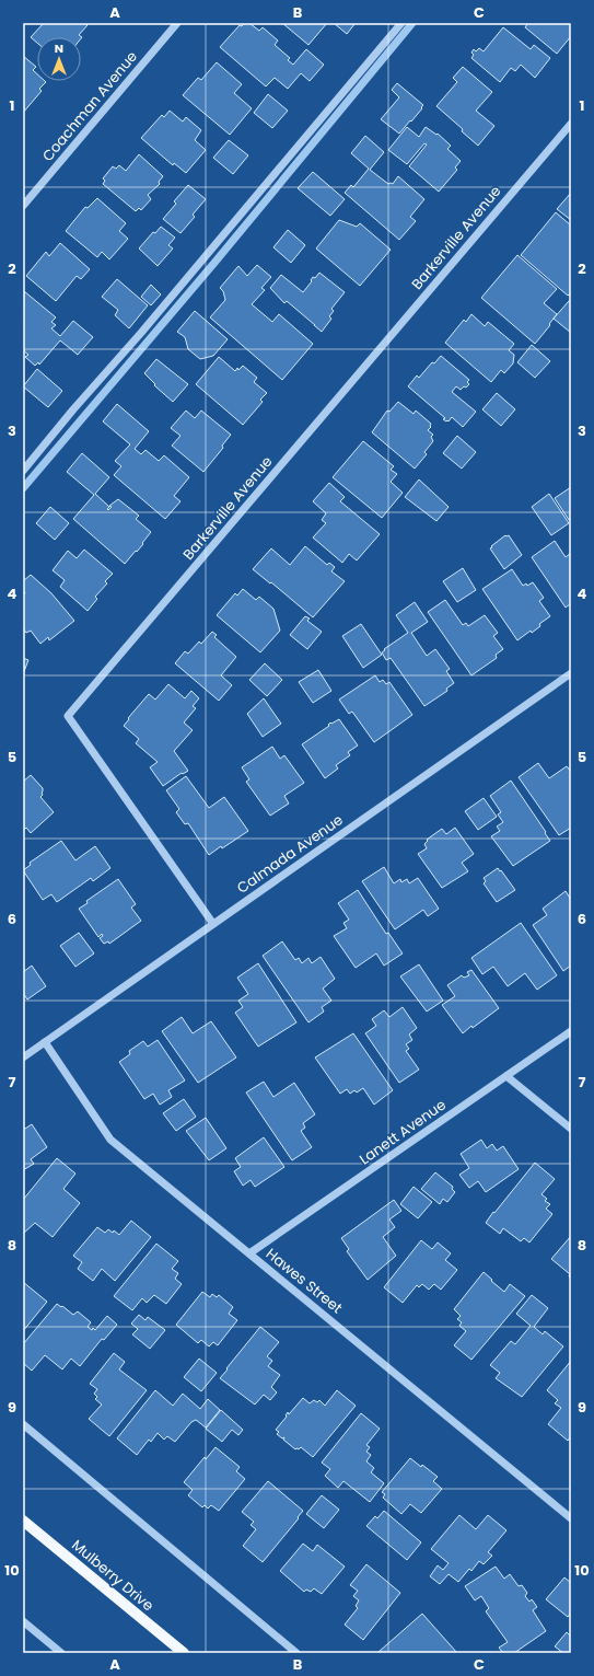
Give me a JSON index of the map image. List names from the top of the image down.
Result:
{
  "streets": {
    "main road": ["Mulberry Drive"],
    "street": [
      "Coachman Avenue",
      "Barkerville Avenue",
      "Calmada Avenue",
      "Lanett Avenue",
      "Hawes Street"
    ]
  },
  "crossings": [
    ["Barkerville Avenue", "Calmada Avenue"],
    ["Calmada Avenue", "Hawes Street"],
    ["Lanett Avenue", "Hawes Street"]
  ],
  "north": "top",
  "grid": {
    "columns": ["A", "B", "C"],
    "rows": [
      "1",
      "2",
      "3",
      "4",
      "5",
      "6",
      "7",
      "8",
      "9",
      "10"
    ]
  }
}
